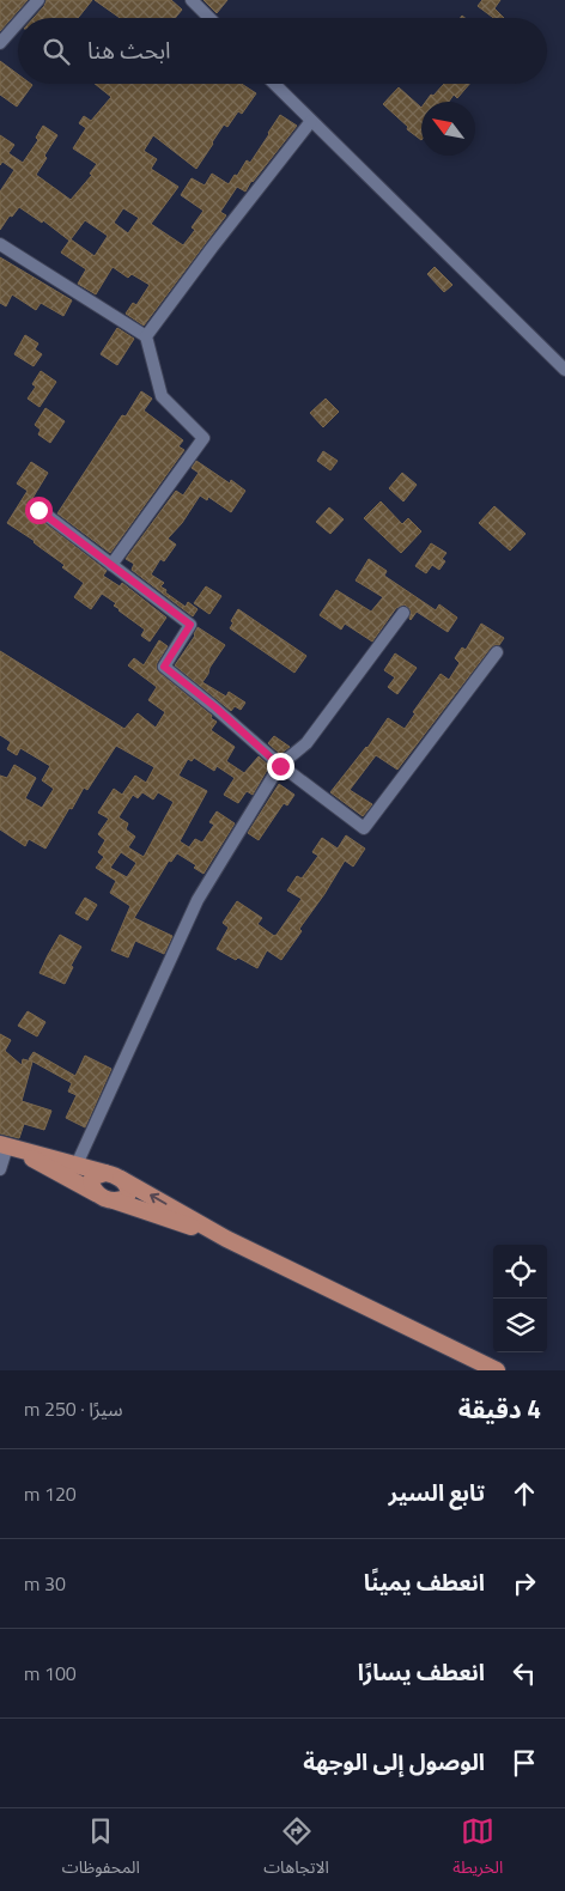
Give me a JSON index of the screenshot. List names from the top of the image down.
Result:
{
  "north": "top left",
  "page": {
    "search": "ابحث هنا",
    "heading": ["4 دقيقة", "سيرًا · 250 m"],
    "list": [
      ["تابع السير", "120 m"],
      ["انعطف يمينًا", "30 m"],
      ["انعطف يسارًا", "100 m"],
      "الوصول إلى الوجهة"
    ],
    "nav": ["الخريطة", "الاتجاهات", "المحفوظات"]
  }
}
